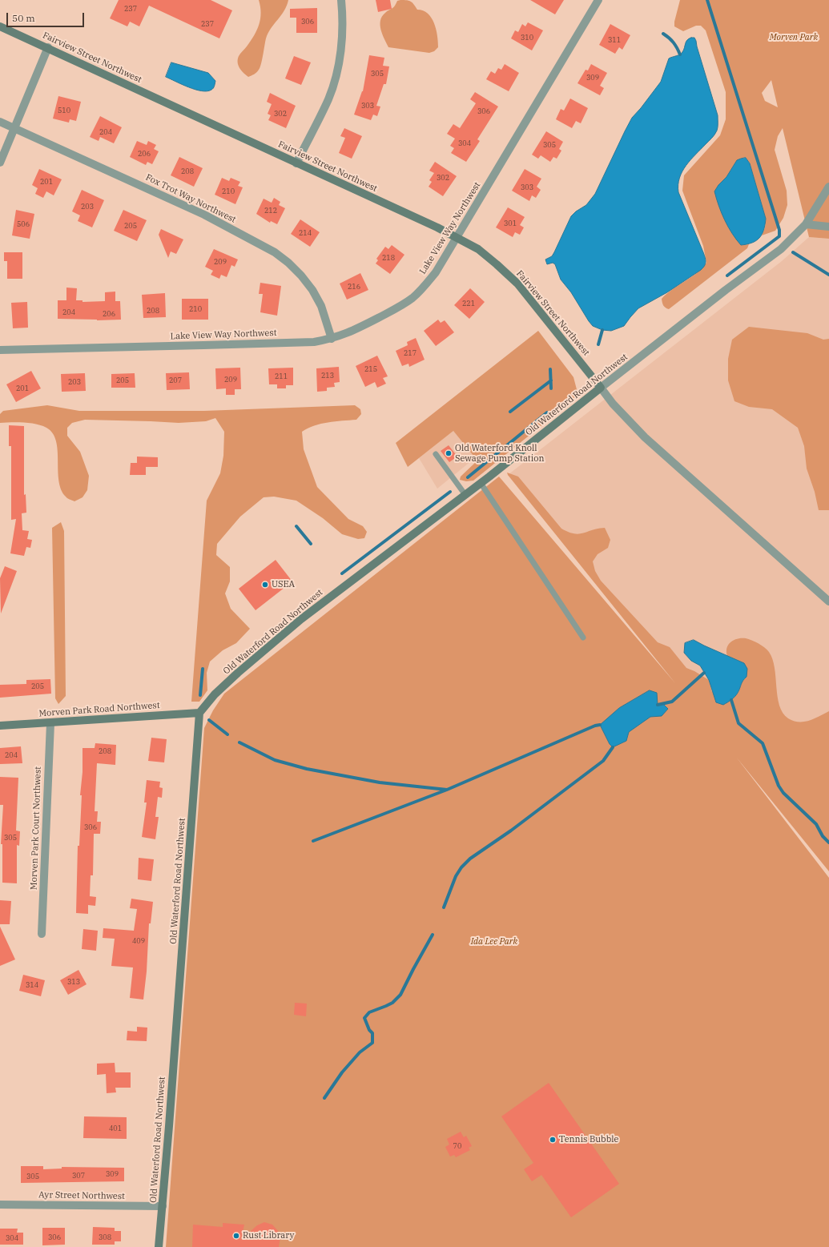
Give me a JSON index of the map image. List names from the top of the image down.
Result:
{
  "streets": {
    "street": [
      "Fairview Street Northwest",
      "Fox Trot Way Northwest",
      "Lake View Way Northwest",
      "Old Waterford Road Northwest",
      "Morven Park Road Northwest",
      "Morven Park Court Northwest",
      "Ayr Street Northwest"
    ]
  },
  "crossings": [
    ["Fairview Street Northwest", "Lake View Way Northwest"],
    ["Fairview Street Northwest", "Old Waterford Road Northwest"],
    ["Fox Trot Way Northwest", "Lake View Way Northwest"],
    ["Old Waterford Road Northwest", "Morven Park Road Northwest"],
    ["Old Waterford Road Northwest", "Ayr Street Northwest"],
    ["Morven Park Road Northwest", "Morven Park Court Northwest"]
  ],
  "parks": ["Morven Park", "Ida Lee Park"],
  "places": [
    "Old Waterford Knoll Sewage Pump Station",
    "USEA",
    "Tennis Bubble",
    "Rust Library"
  ],
  "house_numbers": [
    "237",
    "306",
    "237",
    "310",
    "311",
    "305",
    "309",
    "303",
    "510",
    "306",
    "302",
    "204",
    "304",
    "305",
    "206",
    "208",
    "302",
    "201",
    "303",
    "210",
    "203",
    "212",
    "301",
    "506",
    "205",
    "214",
    "218",
    "209",
    "216",
    "221",
    "210",
    "208",
    "204",
    "206",
    "217",
    "215",
    "213",
    "211",
    "209",
    "205",
    "207",
    "203",
    "201",
    "205",
    "208",
    "204",
    "306",
    "305",
    "409",
    "313",
    "314",
    "401",
    "70",
    "309",
    "307",
    "305",
    "306",
    "308",
    "304"
  ],
  "scale_bar": "50 m"
}
